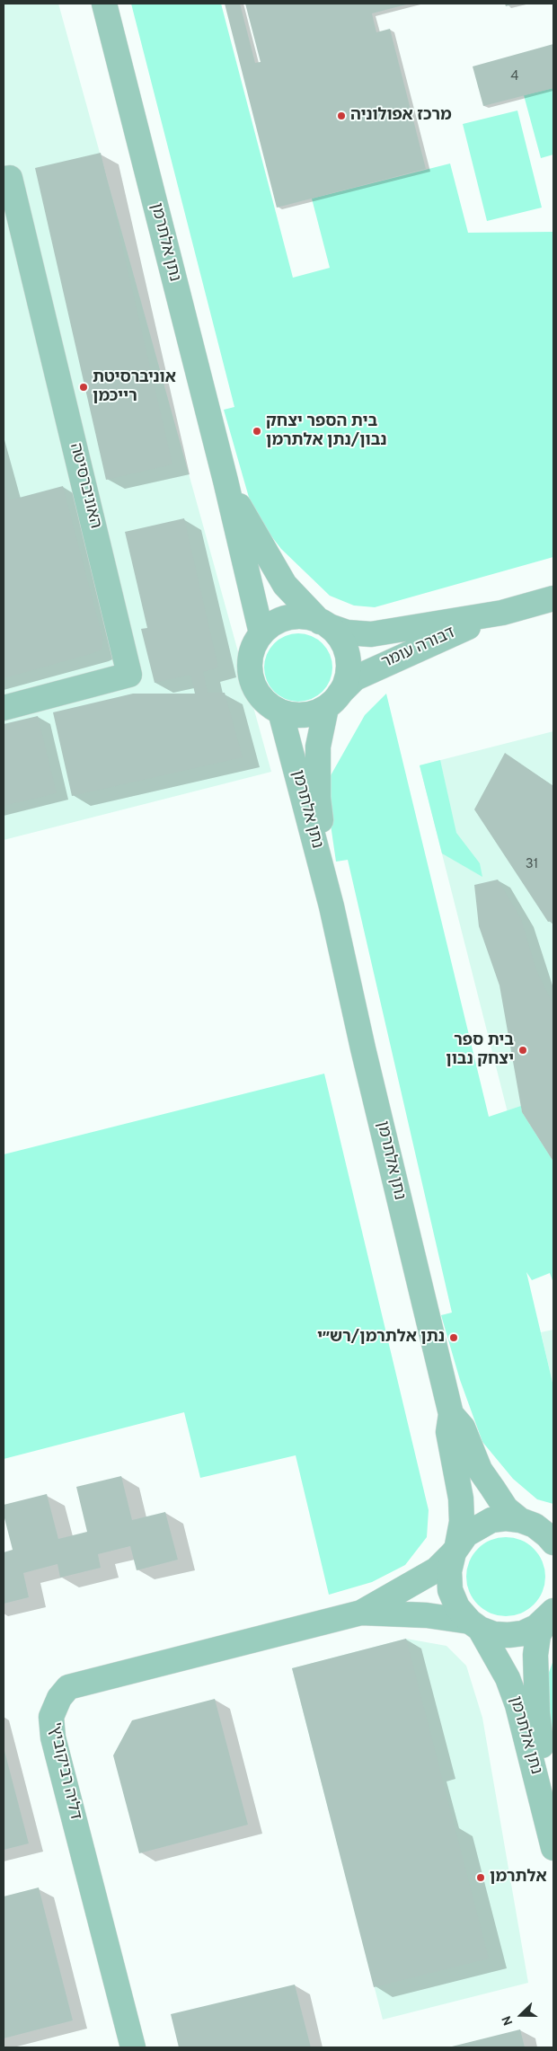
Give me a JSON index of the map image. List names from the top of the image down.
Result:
{
  "streets": {
    "street": [
      "נתן אלתרמן",
      "האוניברסיטה",
      "דבורה עומר",
      "'דליה רביקוביץ"
    ]
  },
  "crossings": [
    ["נתן אלתרמן", "דבורה עומר"],
    ["נתן אלתרמן", "'דליה רביקוביץ"]
  ],
  "places": [
    "מרכז אפולוניה",
    "אוניברסיטת רייכמן",
    "בית הספר יצחק נבון/נתן אלתרמן",
    "בית ספר יצחק נבון",
    "נתן אלתרמן/רש״י",
    "אלתרמן"
  ],
  "house_numbers": ["4", "31"],
  "north": "left"
}
